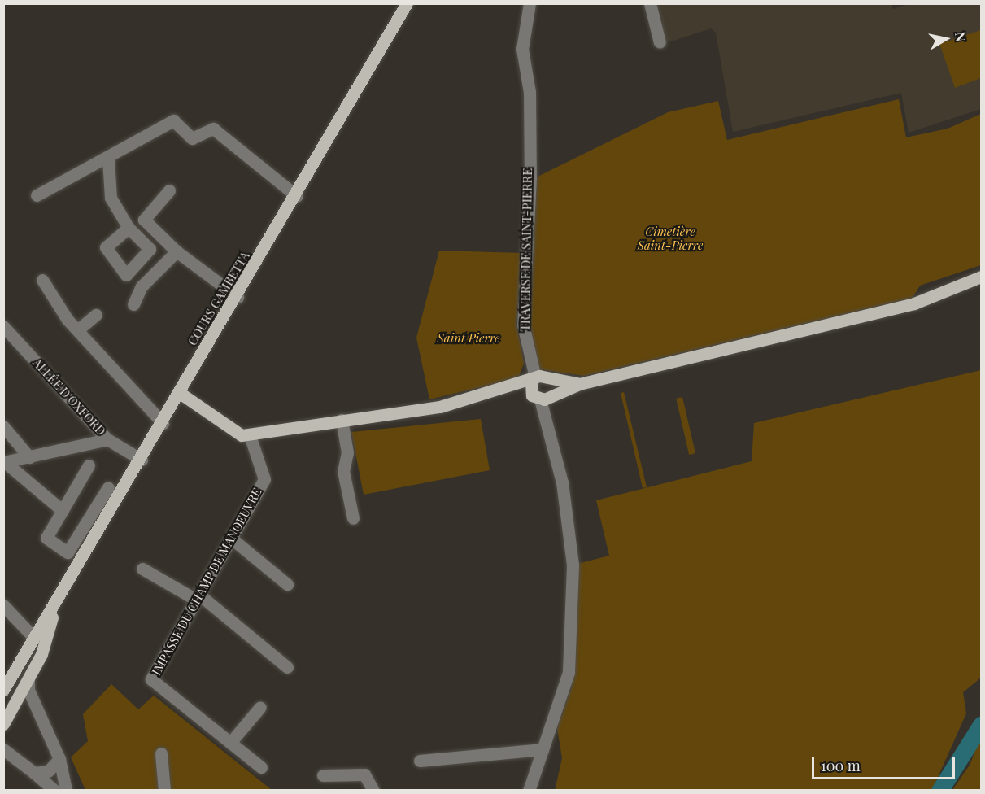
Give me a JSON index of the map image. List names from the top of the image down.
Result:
{
  "streets": {
    "main road": ["COURS GAMBETTA"],
    "street": ["TRAVERSE DE SAINT-PIERRE", "ALLÉE D'OXFORD", "IMPASSE DU CHAMP DE MANOEUVRE"]
  },
  "crossings": [
    ["COURS GAMBETTA", "ALLÉE D'OXFORD"]
  ],
  "parks": ["Cimetière Saint-Pierre", "Saint Pierre"],
  "scale_bar": "100 m",
  "north": "right"
}
